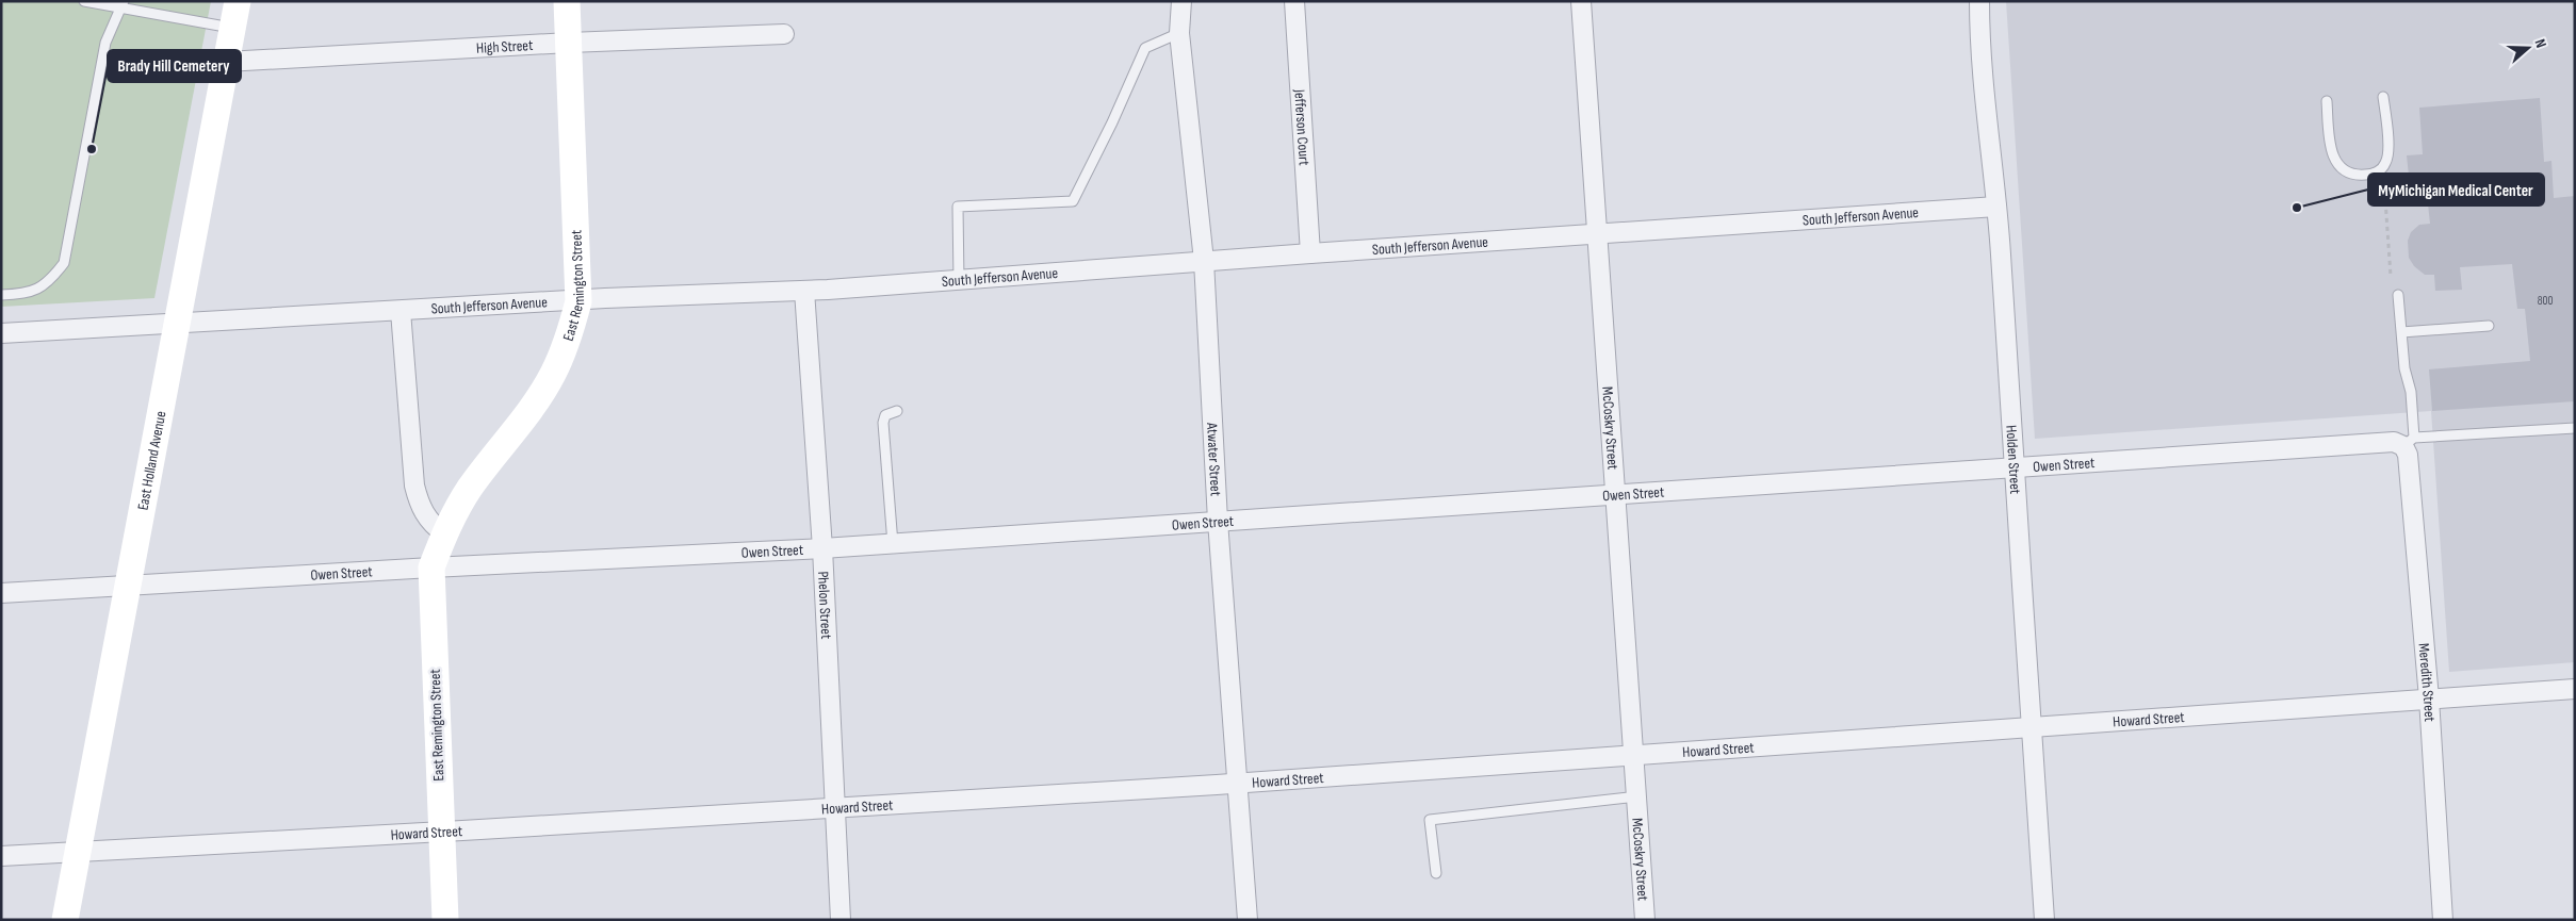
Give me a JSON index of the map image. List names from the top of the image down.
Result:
{
  "streets": {
    "main road": ["East Remington Street", "East Holland Avenue"],
    "street": [
      "High Street",
      "Jefferson Court",
      "South Jefferson Avenue",
      "McCoskry Street",
      "Atwater Street",
      "Holden Street",
      "Owen Street",
      "Phelon Street",
      "Meredith Street",
      "Howard Street"
    ]
  },
  "crossings": [
    ["High Street", "East Remington Street"],
    ["High Street", "East Holland Avenue"],
    ["Jefferson Court", "South Jefferson Avenue"],
    ["South Jefferson Avenue", "East Remington Street"],
    ["South Jefferson Avenue", "McCoskry Street"],
    ["South Jefferson Avenue", "Atwater Street"],
    ["South Jefferson Avenue", "Holden Street"],
    ["South Jefferson Avenue", "East Holland Avenue"],
    ["South Jefferson Avenue", "Phelon Street"],
    ["East Remington Street", "Owen Street"],
    ["East Remington Street", "Howard Street"],
    ["McCoskry Street", "Owen Street"],
    ["McCoskry Street", "Howard Street"],
    ["Atwater Street", "Owen Street"],
    ["Atwater Street", "Howard Street"],
    ["Holden Street", "Owen Street"],
    ["Holden Street", "Howard Street"],
    ["East Holland Avenue", "Owen Street"],
    ["East Holland Avenue", "Howard Street"],
    ["Owen Street", "Phelon Street"],
    ["Owen Street", "Meredith Street"],
    ["Phelon Street", "Howard Street"],
    ["Meredith Street", "Howard Street"]
  ],
  "places": ["Brady Hill Cemetery", "MyMichigan Medical Center"],
  "house_numbers": ["800"],
  "north": "right"
}
